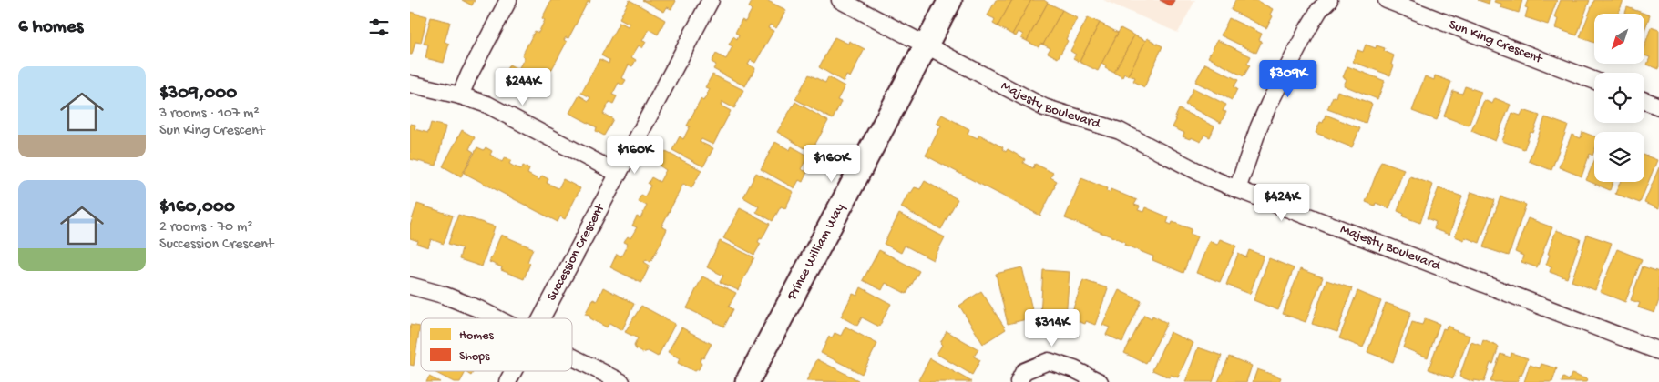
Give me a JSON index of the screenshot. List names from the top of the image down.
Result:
{
  "streets": {
    "street": [
      "Sun King Crescent",
      "Majesty Boulevard",
      "Prince William Way",
      "Succession Crescent"
    ]
  },
  "crossings": [
    ["Majesty Boulevard", "Prince William Way"]
  ],
  "legend": ["Homes", "Shops"],
  "north": "bottom left",
  "page": {
    "heading": "6 homes",
    "list": [
      {
        "name": "$309,000",
        "note": "3 rooms · 107 m² · Sun King Crescent"
      },
      {
        "name": "$160,000",
        "note": "2 rooms · 70 m² · Succession Crescent"
      }
    ],
    "price": [
      "$309K",
      "$244K",
      "$160K",
      "$160K",
      "$424K",
      "$314K"
    ]
  }
}
